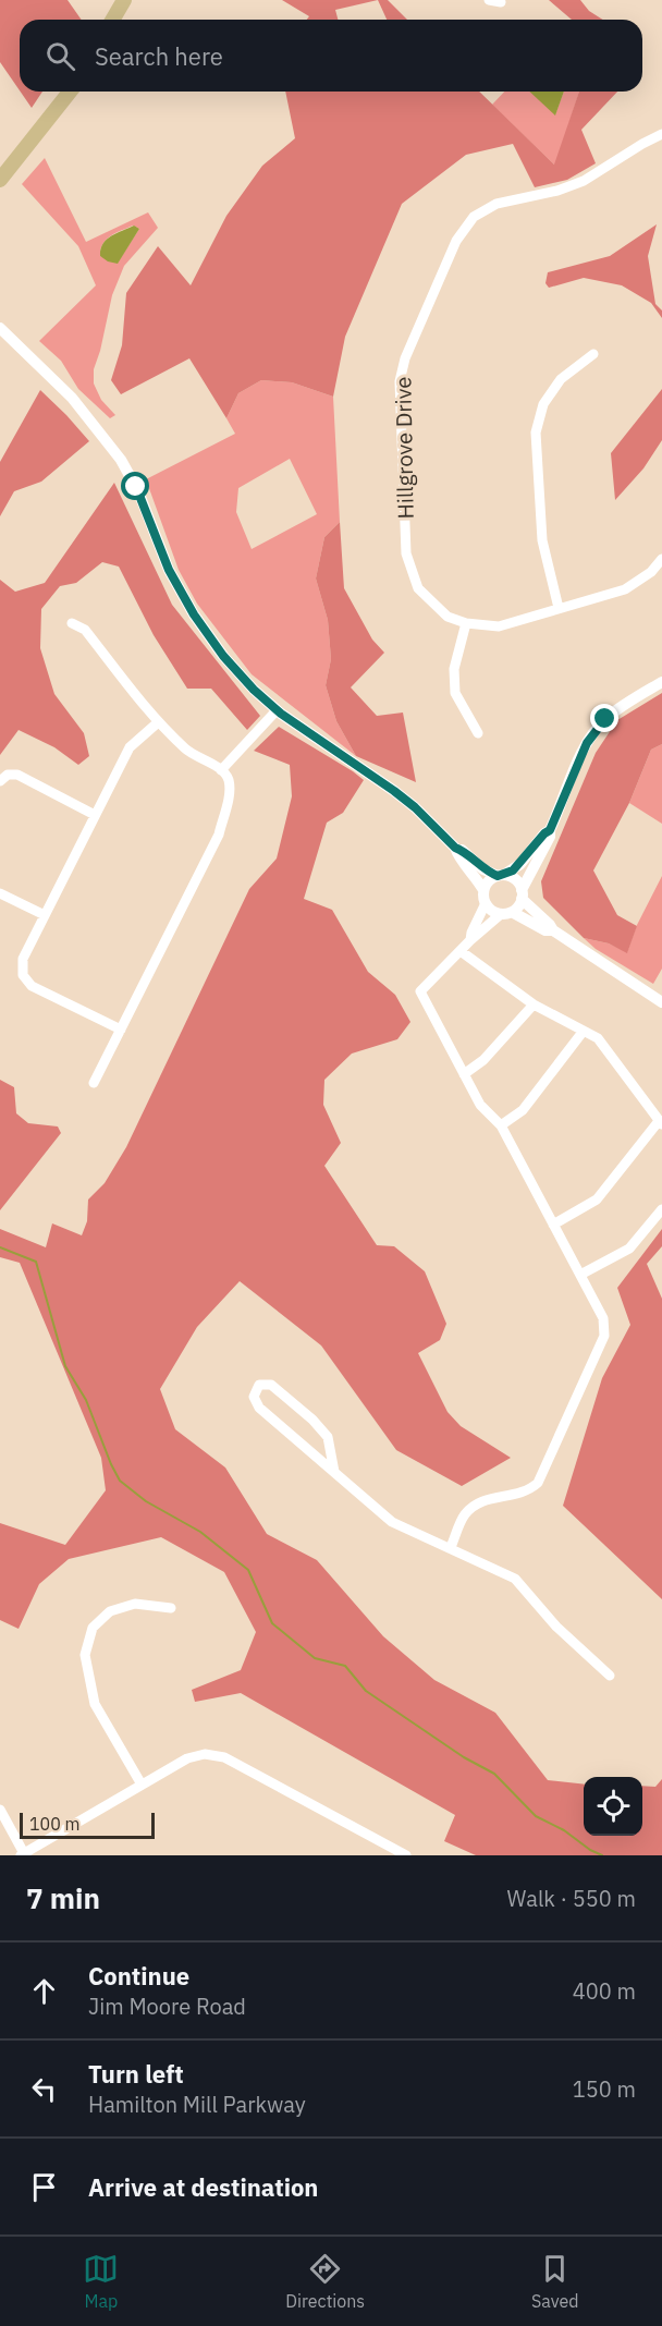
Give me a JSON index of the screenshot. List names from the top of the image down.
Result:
{
  "streets": {
    "street": ["Hillgrove Drive"]
  },
  "scale_bar": "100 m",
  "page": {
    "search": "Search here",
    "scale": "100 m",
    "heading": ["7 min", "Walk · 550 m"],
    "list": [
      ["Continue", "Jim Moore Road", "400 m"],
      ["Turn left", "Hamilton Mill Parkway", "150 m"],
      "Arrive at destination"
    ],
    "nav": ["Map", "Directions", "Saved"]
  }
}
